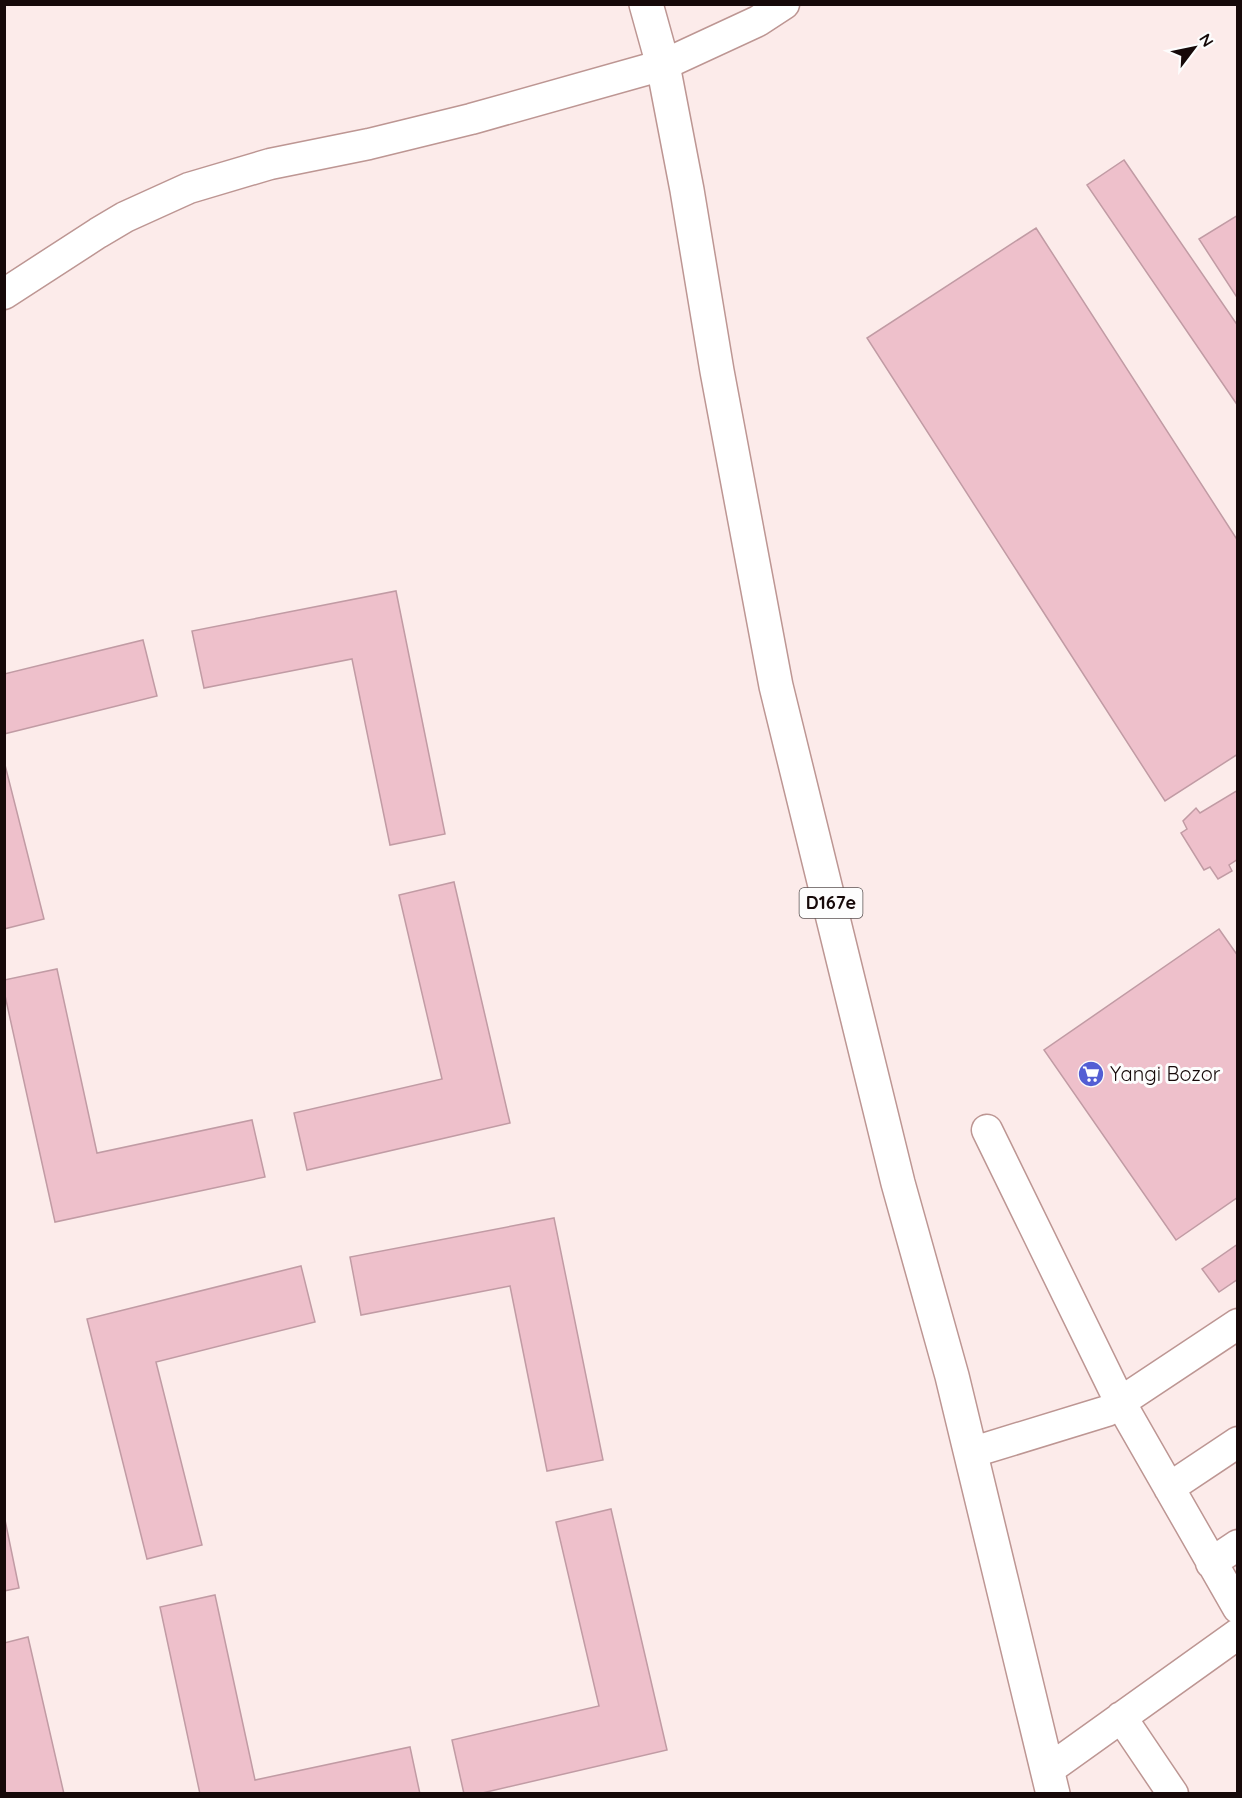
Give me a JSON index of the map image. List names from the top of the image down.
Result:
{
  "streets": {
    "main road": ["D167e"]
  },
  "places": {
    "supermarket": ["Yangi Bozor"]
  },
  "north": "top right"
}
